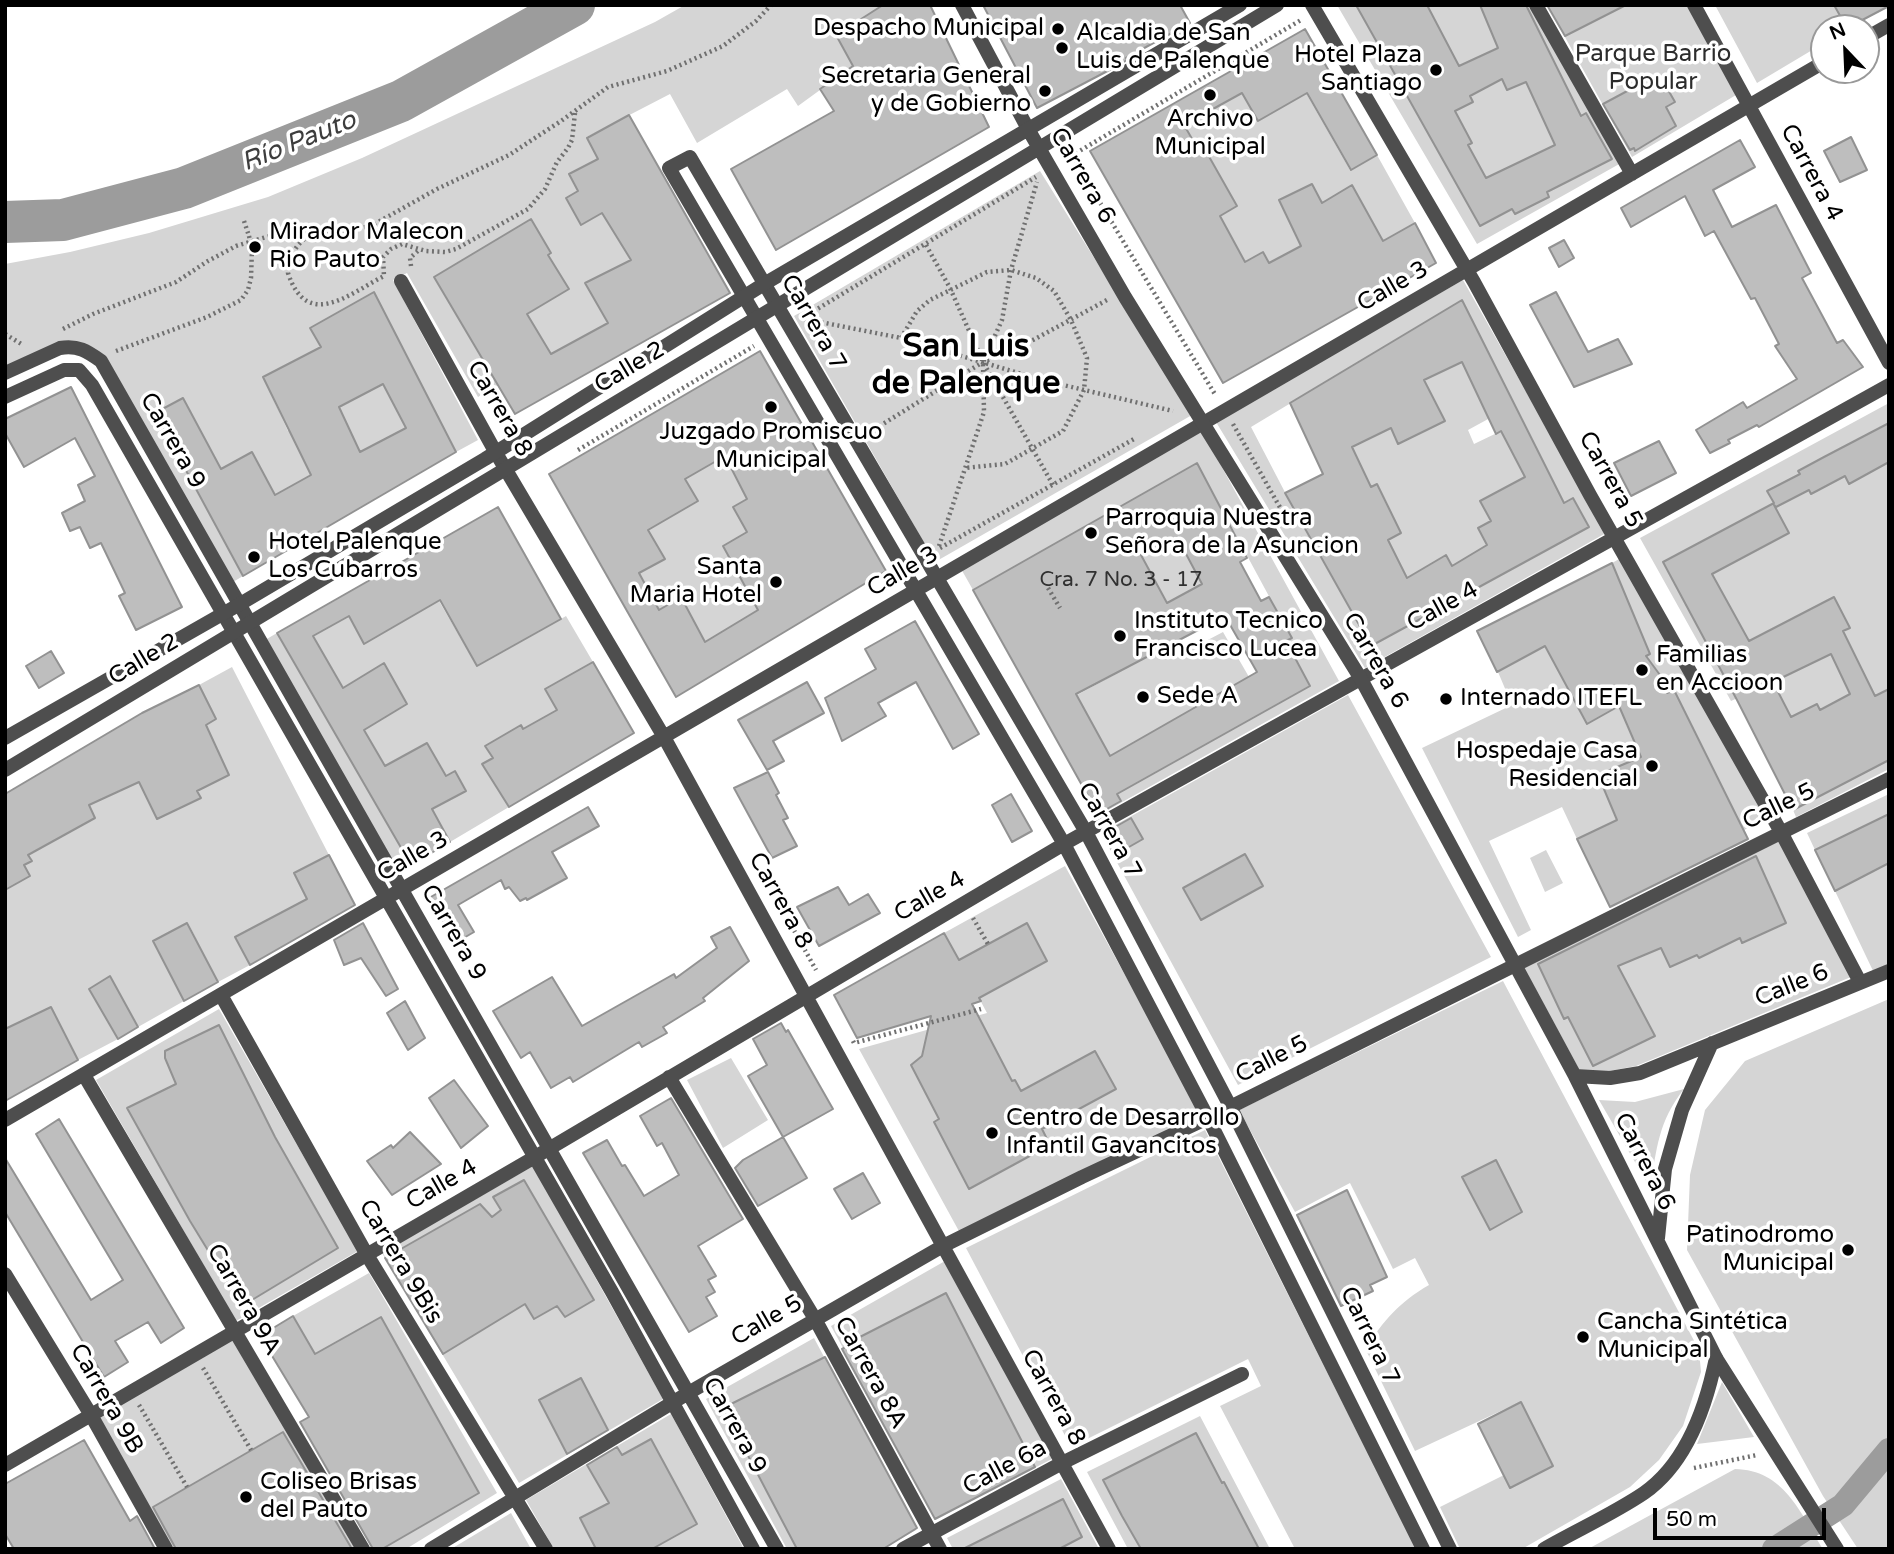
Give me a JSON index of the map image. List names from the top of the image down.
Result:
{
  "streets": {
    "street": [
      "Carrera 4",
      "Carrera 6",
      "Calle 3",
      "Carrera 7",
      "Calle 2",
      "Carrera 8",
      "Carrera 9",
      "Carrera 5",
      "Calle 4",
      "Calle 5",
      "Calle 6",
      "Carrera 9Bis",
      "Carrera 9A",
      "Carrera 8A",
      "Carrera 9B",
      "Calle 6a"
    ]
  },
  "crossings": [
    ["Carrera 4", "Calle 3"],
    ["Carrera 6", "Calle 3"],
    ["Carrera 6", "Calle 2"],
    ["Carrera 6", "Calle 4"],
    ["Carrera 6", "Calle 5"],
    ["Carrera 6", "Calle 6"],
    ["Calle 3", "Carrera 7"],
    ["Calle 3", "Carrera 8"],
    ["Calle 3", "Carrera 9"],
    ["Calle 3", "Carrera 5"],
    ["Calle 3", "Carrera 9Bis"],
    ["Calle 3", "Carrera 9A"],
    ["Carrera 7", "Calle 2"],
    ["Carrera 7", "Calle 4"],
    ["Carrera 7", "Calle 5"],
    ["Calle 2", "Carrera 8"],
    ["Calle 2", "Carrera 9"],
    ["Carrera 8", "Calle 4"],
    ["Carrera 8", "Calle 5"],
    ["Carrera 8", "Calle 6a"],
    ["Carrera 9", "Calle 4"],
    ["Carrera 9", "Calle 5"],
    ["Carrera 5", "Calle 4"],
    ["Carrera 5", "Calle 5"],
    ["Carrera 5", "Calle 6"],
    ["Calle 4", "Carrera 9Bis"],
    ["Calle 4", "Carrera 9A"],
    ["Calle 4", "Carrera 8A"],
    ["Calle 4", "Carrera 9B"],
    ["Calle 5", "Carrera 9Bis"],
    ["Calle 5", "Carrera 8A"],
    ["Carrera 8A", "Calle 6a"]
  ],
  "districts": ["San Luis de Palenque"],
  "water": ["Río Pauto"],
  "parks": ["Parque Barrio Popular"],
  "places": [
    "Despacho Municipal",
    "Alcaldia de San Luis de Palenque",
    "Hotel Plaza Santiago",
    "Secretaria General y de Gobierno",
    "Archivo Municipal",
    "Mirador Malecon Rio Pauto",
    "Juzgado Promiscuo Municipal",
    "Parroquia Nuestra Señora de la Asuncion",
    "Hotel Palenque Los Cubarros",
    "Santa Maria Hotel",
    "Instituto Tecnico Francisco Lucea",
    "Familias en Accioon",
    "Sede A",
    "Internado ITEFL",
    "Hospedaje Casa Residencial",
    "Centro de Desarrollo Infantil Gavancitos",
    "Patinodromo Municipal",
    "Cancha Sintética Municipal",
    "Coliseo Brisas del Pauto"
  ],
  "house_numbers": ["Cra. 7 No. 3 - 17"],
  "scale_bar": "50 m",
  "north": "top left"
}
